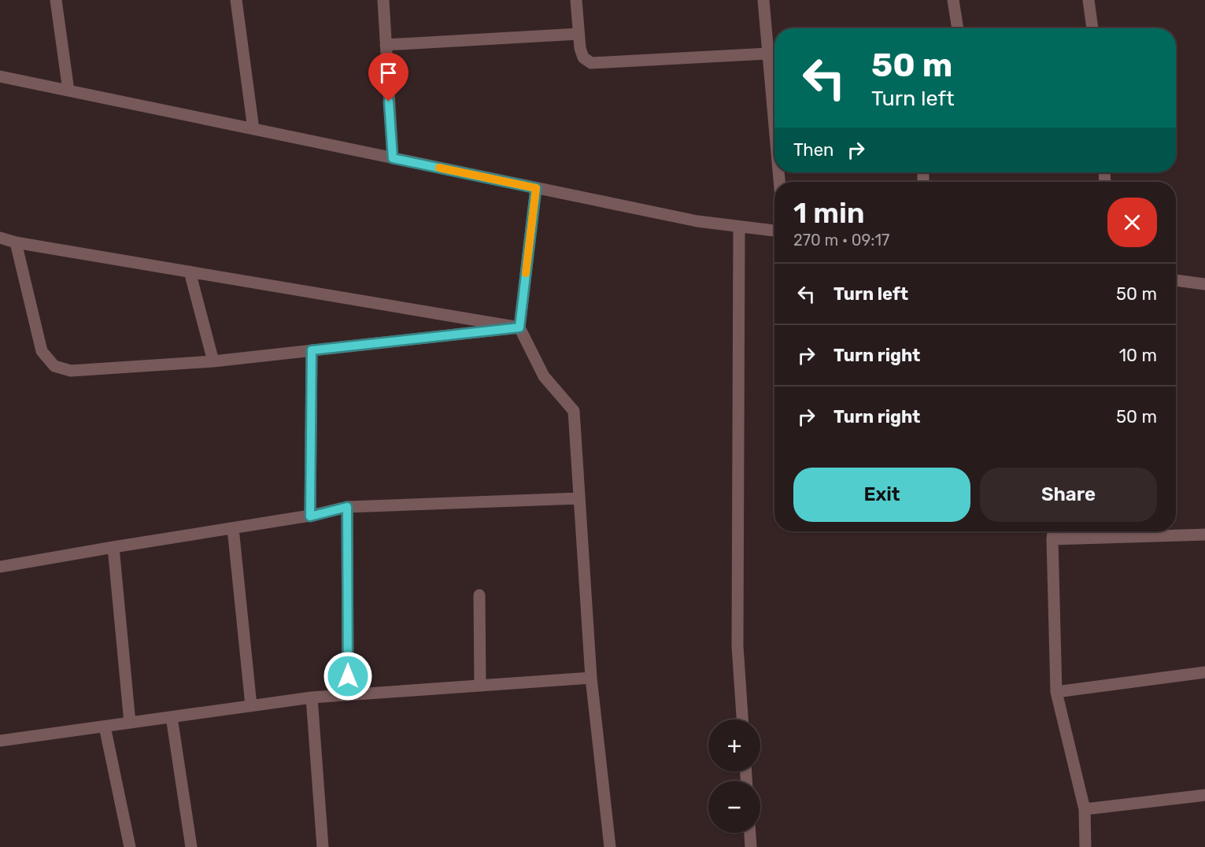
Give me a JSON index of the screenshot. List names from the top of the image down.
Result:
{
  "page": {
    "turn": ["50 m", "Turn left"],
    "then": "Then",
    "heading": ["1 min", "270 m · 09:17"],
    "list": [
      {
        "name": "Turn left",
        "value": "50 m"
      },
      {
        "name": "Turn right",
        "value": "10 m"
      },
      {
        "name": "Turn right",
        "value": "50 m"
      }
    ],
    "buttons": ["Exit", "Share"],
    "map_buttons": ["+", "−"]
  }
}
